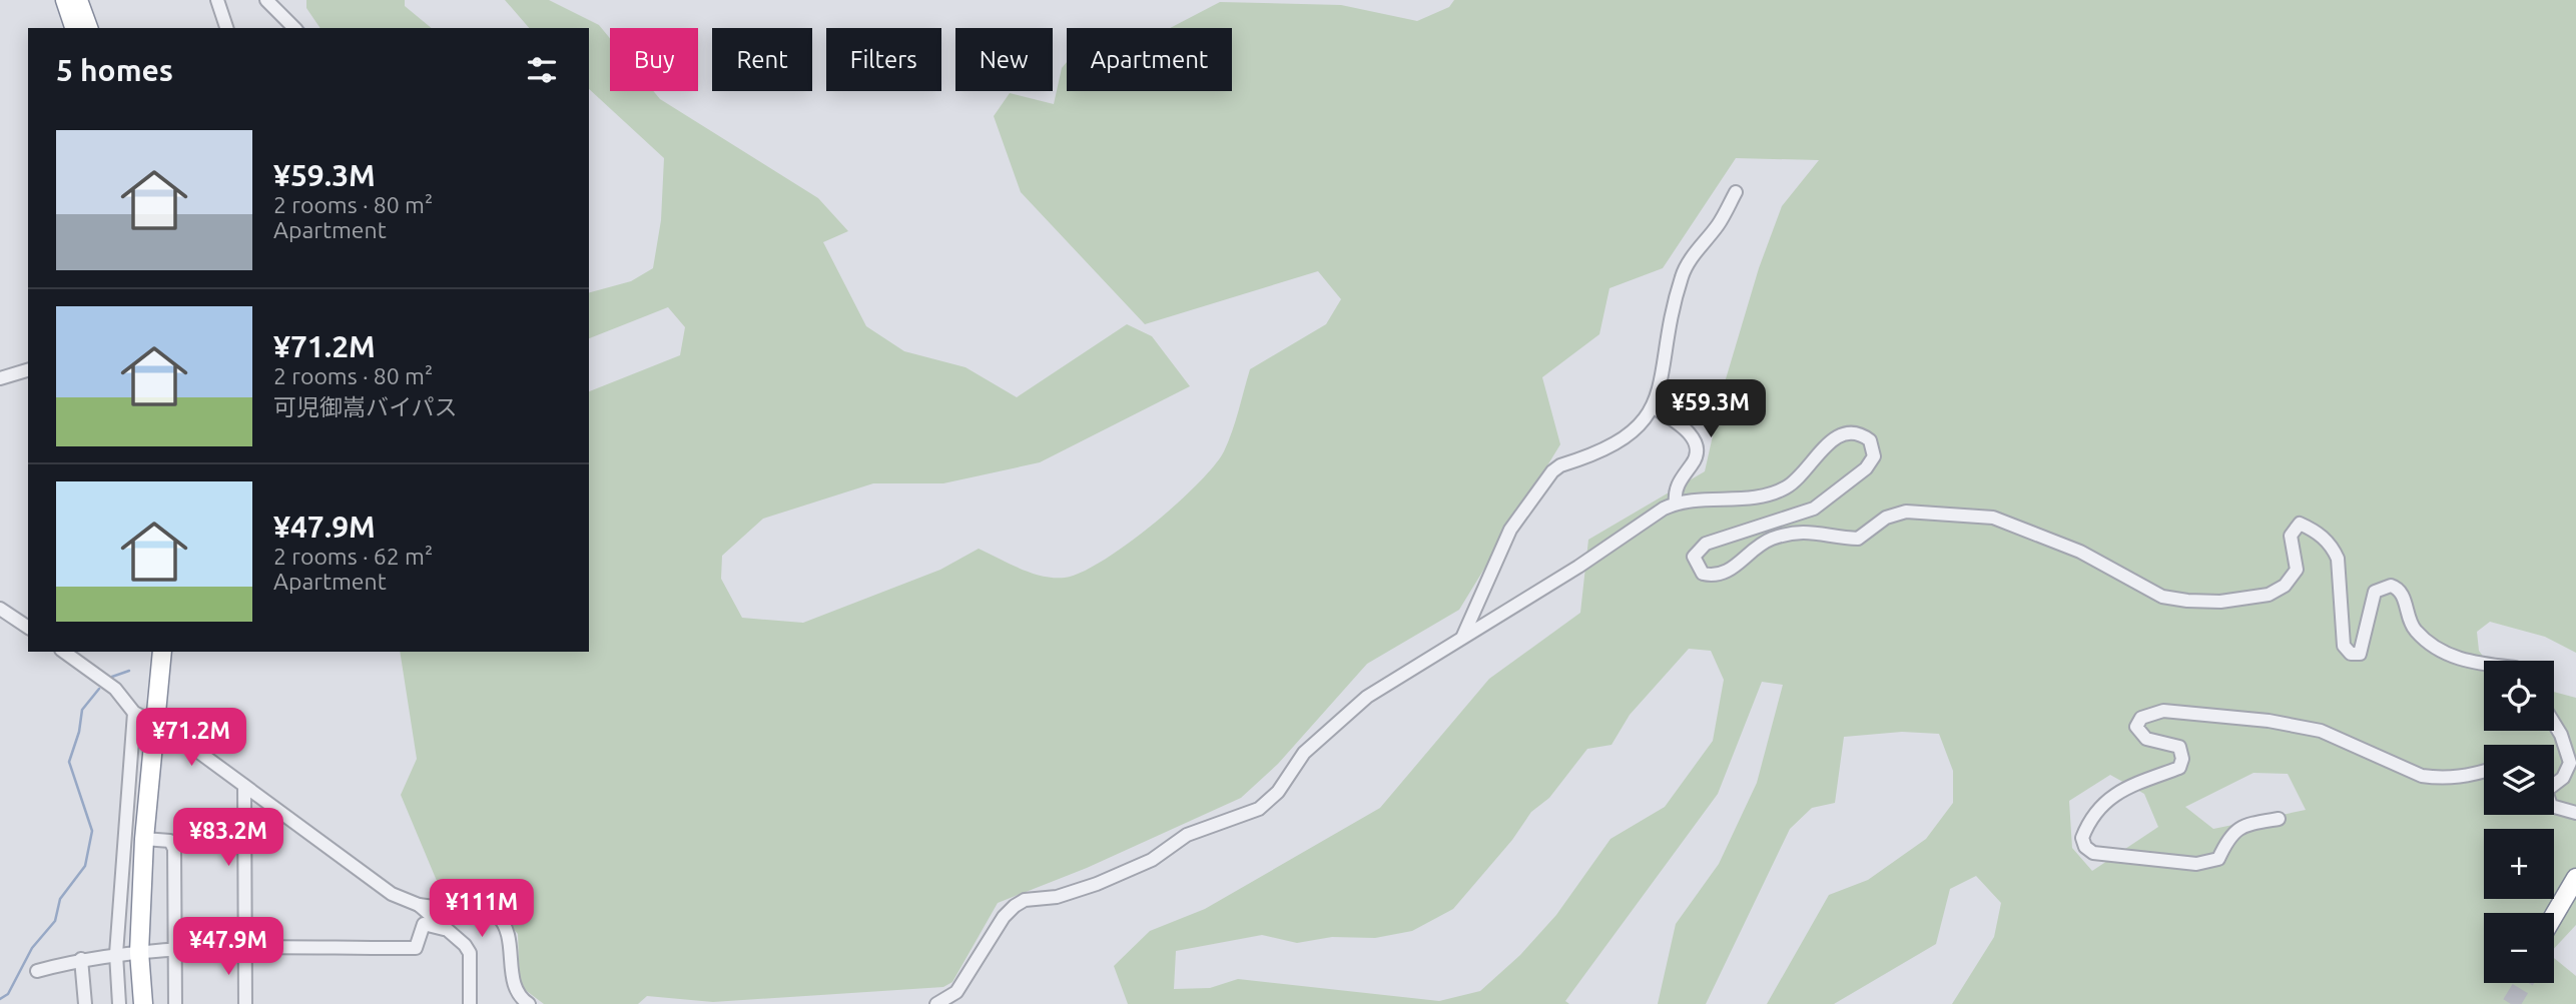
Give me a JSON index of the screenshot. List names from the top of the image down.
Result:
{
  "page": {
    "chip": [
      "Buy",
      "Rent",
      "Filters",
      "New",
      "Apartment"
    ],
    "heading": "5 homes",
    "list": [
      {
        "name": "¥59.3M",
        "note": "2 rooms · 80 m² · Apartment"
      },
      {
        "name": "¥71.2M",
        "note": "2 rooms · 80 m² · 可児御嵩バイパス"
      },
      {
        "name": "¥47.9M",
        "note": "2 rooms · 62 m² · Apartment"
      }
    ],
    "price": [
      "¥59.3M",
      "¥71.2M",
      "¥83.2M",
      "¥111M",
      "¥47.9M"
    ],
    "map_buttons": ["+", "−"]
  }
}
